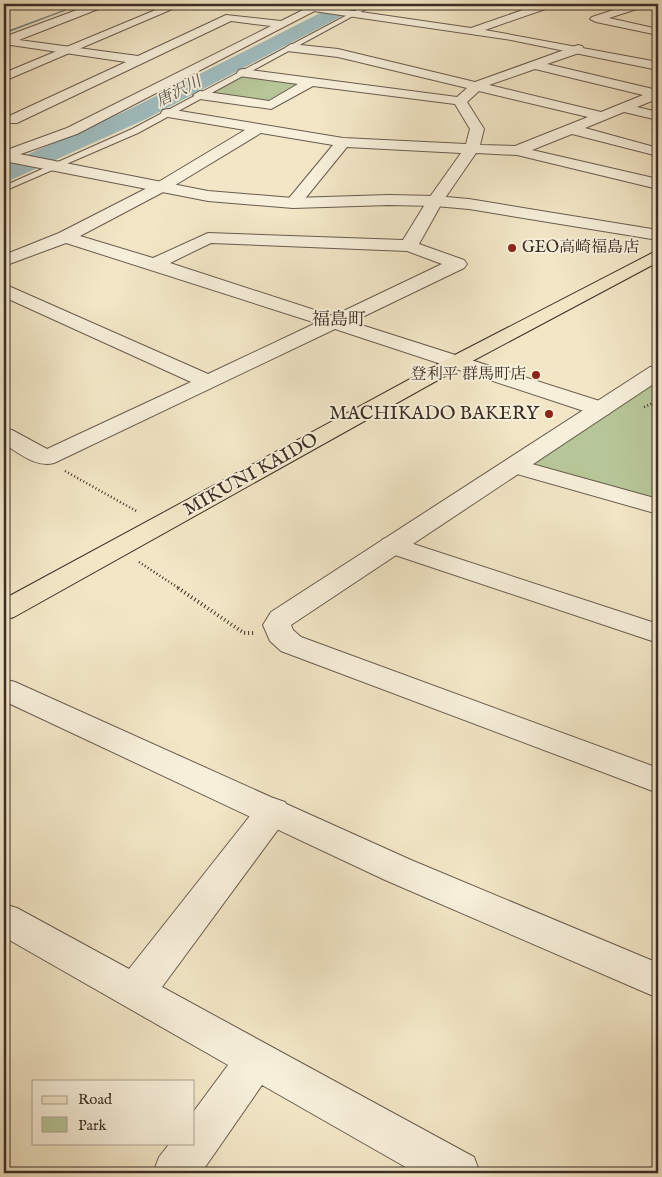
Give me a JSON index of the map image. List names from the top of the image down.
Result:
{
  "streets": {
    "main road": ["MIKUNI KAIDO"]
  },
  "districts": ["福島町"],
  "water": ["唐沢川"],
  "places": ["GEO高崎福島店", "登利平 群馬町店", "MACHIKADO BAKERY"],
  "legend": ["Road", "Park"]
}
